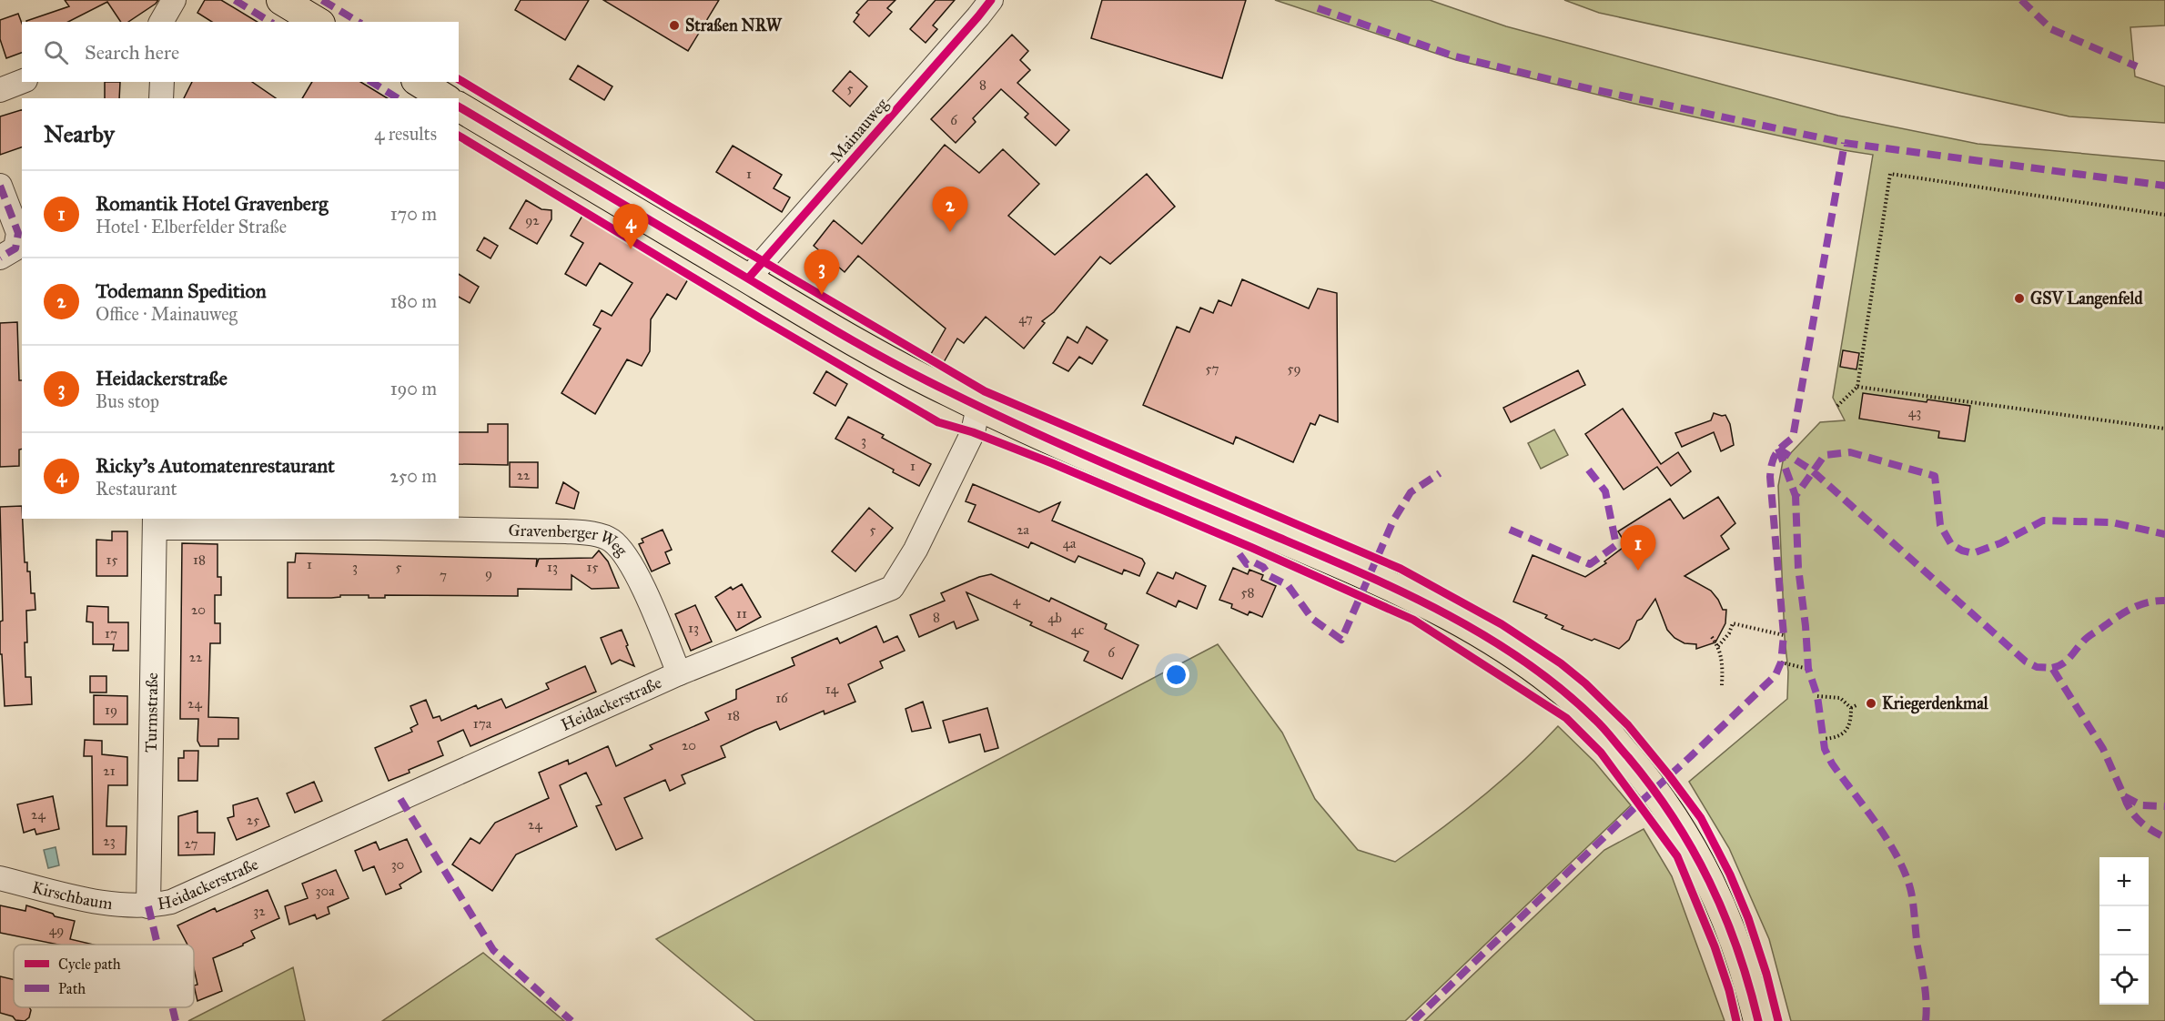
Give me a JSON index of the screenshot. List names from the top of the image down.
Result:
{
  "streets": {
    "street": [
      "Mainauweg",
      "Gravenberger Weg",
      "Heidackerstraße",
      "Turmstraße",
      "Kirschbaum"
    ]
  },
  "crossings": [
    ["Gravenberger Weg", "Heidackerstraße"],
    ["Gravenberger Weg", "Turmstraße"],
    ["Heidackerstraße", "Turmstraße"],
    ["Heidackerstraße", "Kirschbaum"],
    ["Turmstraße", "Kirschbaum"]
  ],
  "places": ["Straßen NRW", "GSV Langenfeld", "Kriegerdenkmal"],
  "house_numbers": [
    "8",
    "5",
    "6",
    "1",
    "92",
    "47",
    "57",
    "59",
    "43",
    "3",
    "1",
    "22",
    "5",
    "2a",
    "4a",
    "15",
    "18",
    "1",
    "3",
    "5",
    "13",
    "15",
    "9",
    "7",
    "58",
    "4",
    "20",
    "11",
    "8",
    "4b",
    "13",
    "4c",
    "17",
    "6",
    "22",
    "14",
    "16",
    "24",
    "19",
    "18",
    "17a",
    "20",
    "21",
    "24",
    "25",
    "24",
    "23",
    "27",
    "30",
    "30a",
    "32",
    "49"
  ],
  "legend": ["Cycle path", "Path"],
  "page": {
    "search": "Search here",
    "heading": ["Nearby", "4 results"],
    "list": [
      {
        "mark": "1",
        "name": "Romantik Hotel Gravenberg",
        "note": "Hotel · Elberfelder Straße",
        "value": "170 m"
      },
      {
        "mark": "2",
        "name": "Todemann Spedition",
        "note": "Office · Mainauweg",
        "value": "180 m"
      },
      {
        "mark": "3",
        "name": "Heidackerstraße",
        "note": "Bus stop",
        "value": "190 m"
      },
      {
        "mark": "4",
        "name": "Ricky's Automatenrestaurant",
        "note": "Restaurant",
        "value": "250 m"
      }
    ],
    "pins": [
      "2",
      "4",
      "3",
      "1"
    ],
    "map_buttons": ["+", "−"]
  }
}
